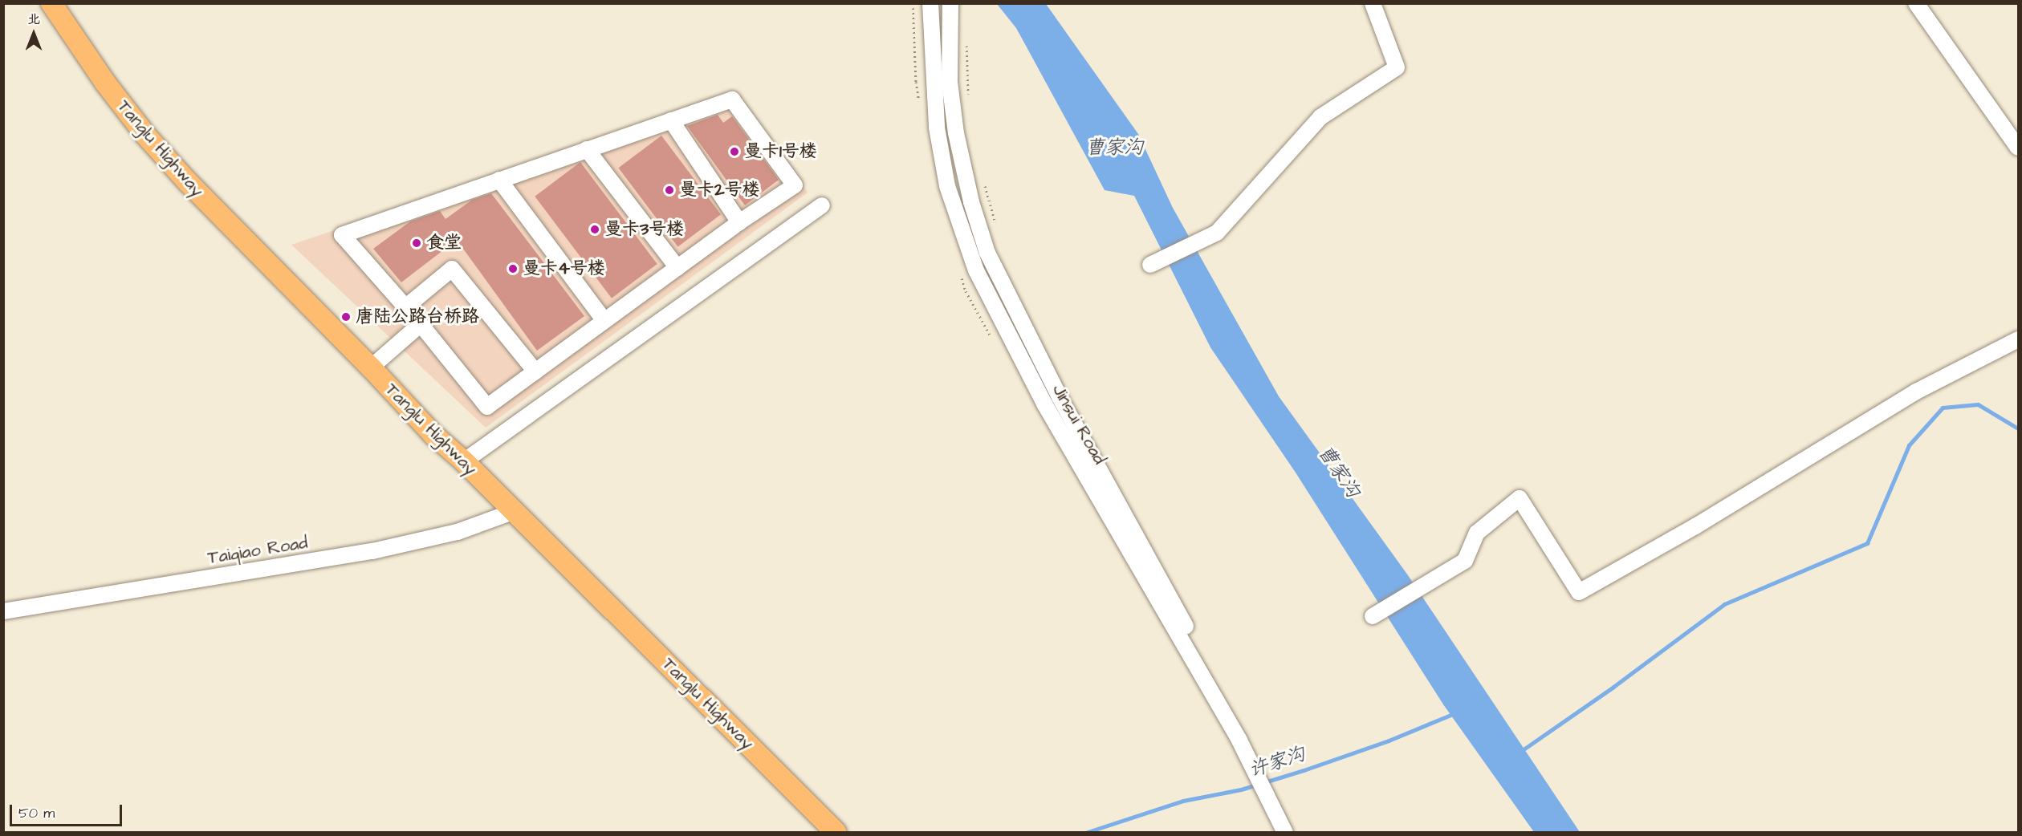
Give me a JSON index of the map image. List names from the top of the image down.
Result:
{
  "streets": {
    "main road": ["Tanglu Highway"],
    "street": ["Jinsui Road", "Taiqiao Road"]
  },
  "crossings": [
    ["Tanglu Highway", "Taiqiao Road"]
  ],
  "water": ["曹家沟", "许家沟"],
  "places": [
    "曼卡1号楼",
    "曼卡2号楼",
    "曼卡3号楼",
    "食堂",
    "曼卡4号楼",
    "唐陆公路台桥路"
  ],
  "scale_bar": "50 m",
  "north": "top"
}
